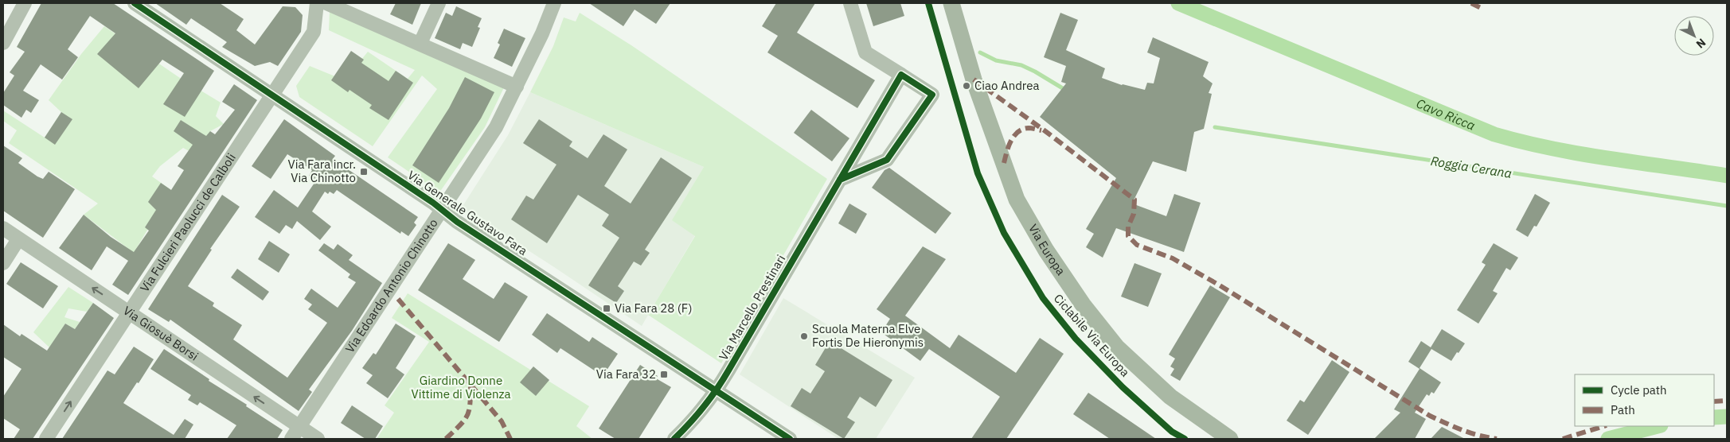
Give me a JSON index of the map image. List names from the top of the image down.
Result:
{
  "streets": {
    "main road": ["Via Europa"],
    "street": [
      "Via Generale Gustavo Fara",
      "Via Fulcieri Paolucci de Calboli",
      "Via Edoardo Antonio Chinotto",
      "Via Marcello Prestinari",
      "Via Giosuè Borsi"
    ],
    "cycle path": ["Ciclabile Via Europa"]
  },
  "crossings": [
    ["Via Generale Gustavo Fara", "Via Fulcieri Paolucci de Calboli"],
    ["Via Generale Gustavo Fara", "Via Edoardo Antonio Chinotto"],
    ["Via Generale Gustavo Fara", "Via Marcello Prestinari"],
    ["Via Fulcieri Paolucci de Calboli", "Via Giosuè Borsi"],
    ["Via Edoardo Antonio Chinotto", "Via Giosuè Borsi"]
  ],
  "one_way": ["Via Giosuè Borsi"],
  "water": ["Cavo Ricca", "Roggia Cerana"],
  "parks": ["Giardino Donne Vittime di Violenza"],
  "places": {
    "other": ["Ciao Andrea", "Scuola Materna Elve Fortis De Hieronymis"],
    "transit": ["Via Fara incr. Via Chinotto", "Via Fara 28 (F)", "Via Fara 32"]
  },
  "legend": ["Cycle path", "Path"],
  "north": "bottom right"
}
